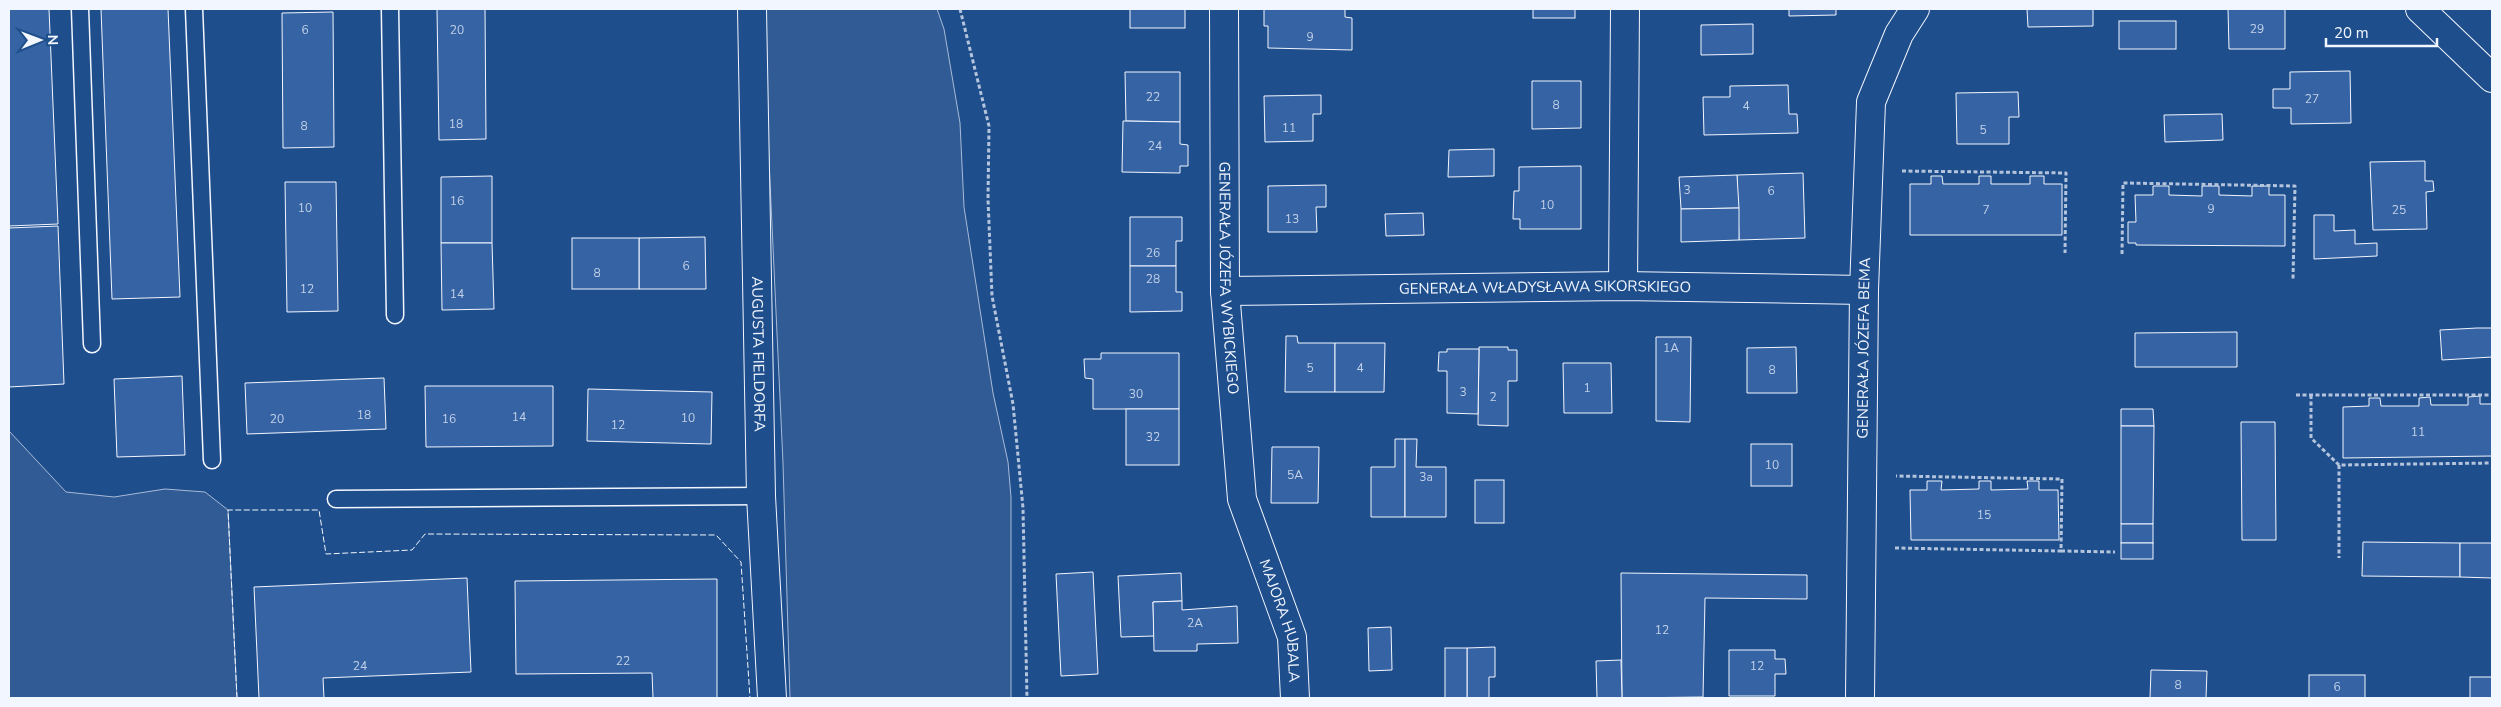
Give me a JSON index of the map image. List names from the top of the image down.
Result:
{
  "streets": {
    "street": [
      "GENERAŁA JÓZEFA WYBICKIEGO",
      "GENERAŁA WŁADYSŁAWA SIKORSKIEGO",
      "GENERAŁA JÓZEFA BEMA",
      "AUGUSTA FIELDORFA",
      "MAJORA HUBALA"
    ]
  },
  "crossings": [
    ["GENERAŁA JÓZEFA WYBICKIEGO", "GENERAŁA WŁADYSŁAWA SIKORSKIEGO"],
    ["GENERAŁA JÓZEFA WYBICKIEGO", "MAJORA HUBALA"],
    ["GENERAŁA WŁADYSŁAWA SIKORSKIEGO", "GENERAŁA JÓZEFA BEMA"]
  ],
  "house_numbers": [
    "29",
    "6",
    "20",
    "9",
    "22",
    "27",
    "8",
    "4",
    "18",
    "8",
    "11",
    "5",
    "24",
    "3",
    "6",
    "16",
    "10",
    "10",
    "9",
    "7",
    "25",
    "13",
    "26",
    "6",
    "8",
    "28",
    "12",
    "14",
    "1A",
    "5",
    "4",
    "8",
    "1",
    "3",
    "30",
    "2",
    "18",
    "14",
    "10",
    "20",
    "16",
    "12",
    "11",
    "32",
    "10",
    "5A",
    "3a",
    "15",
    "2A",
    "12",
    "22",
    "24",
    "12",
    "8",
    "6"
  ],
  "scale_bar": "20 m",
  "north": "right"
}
